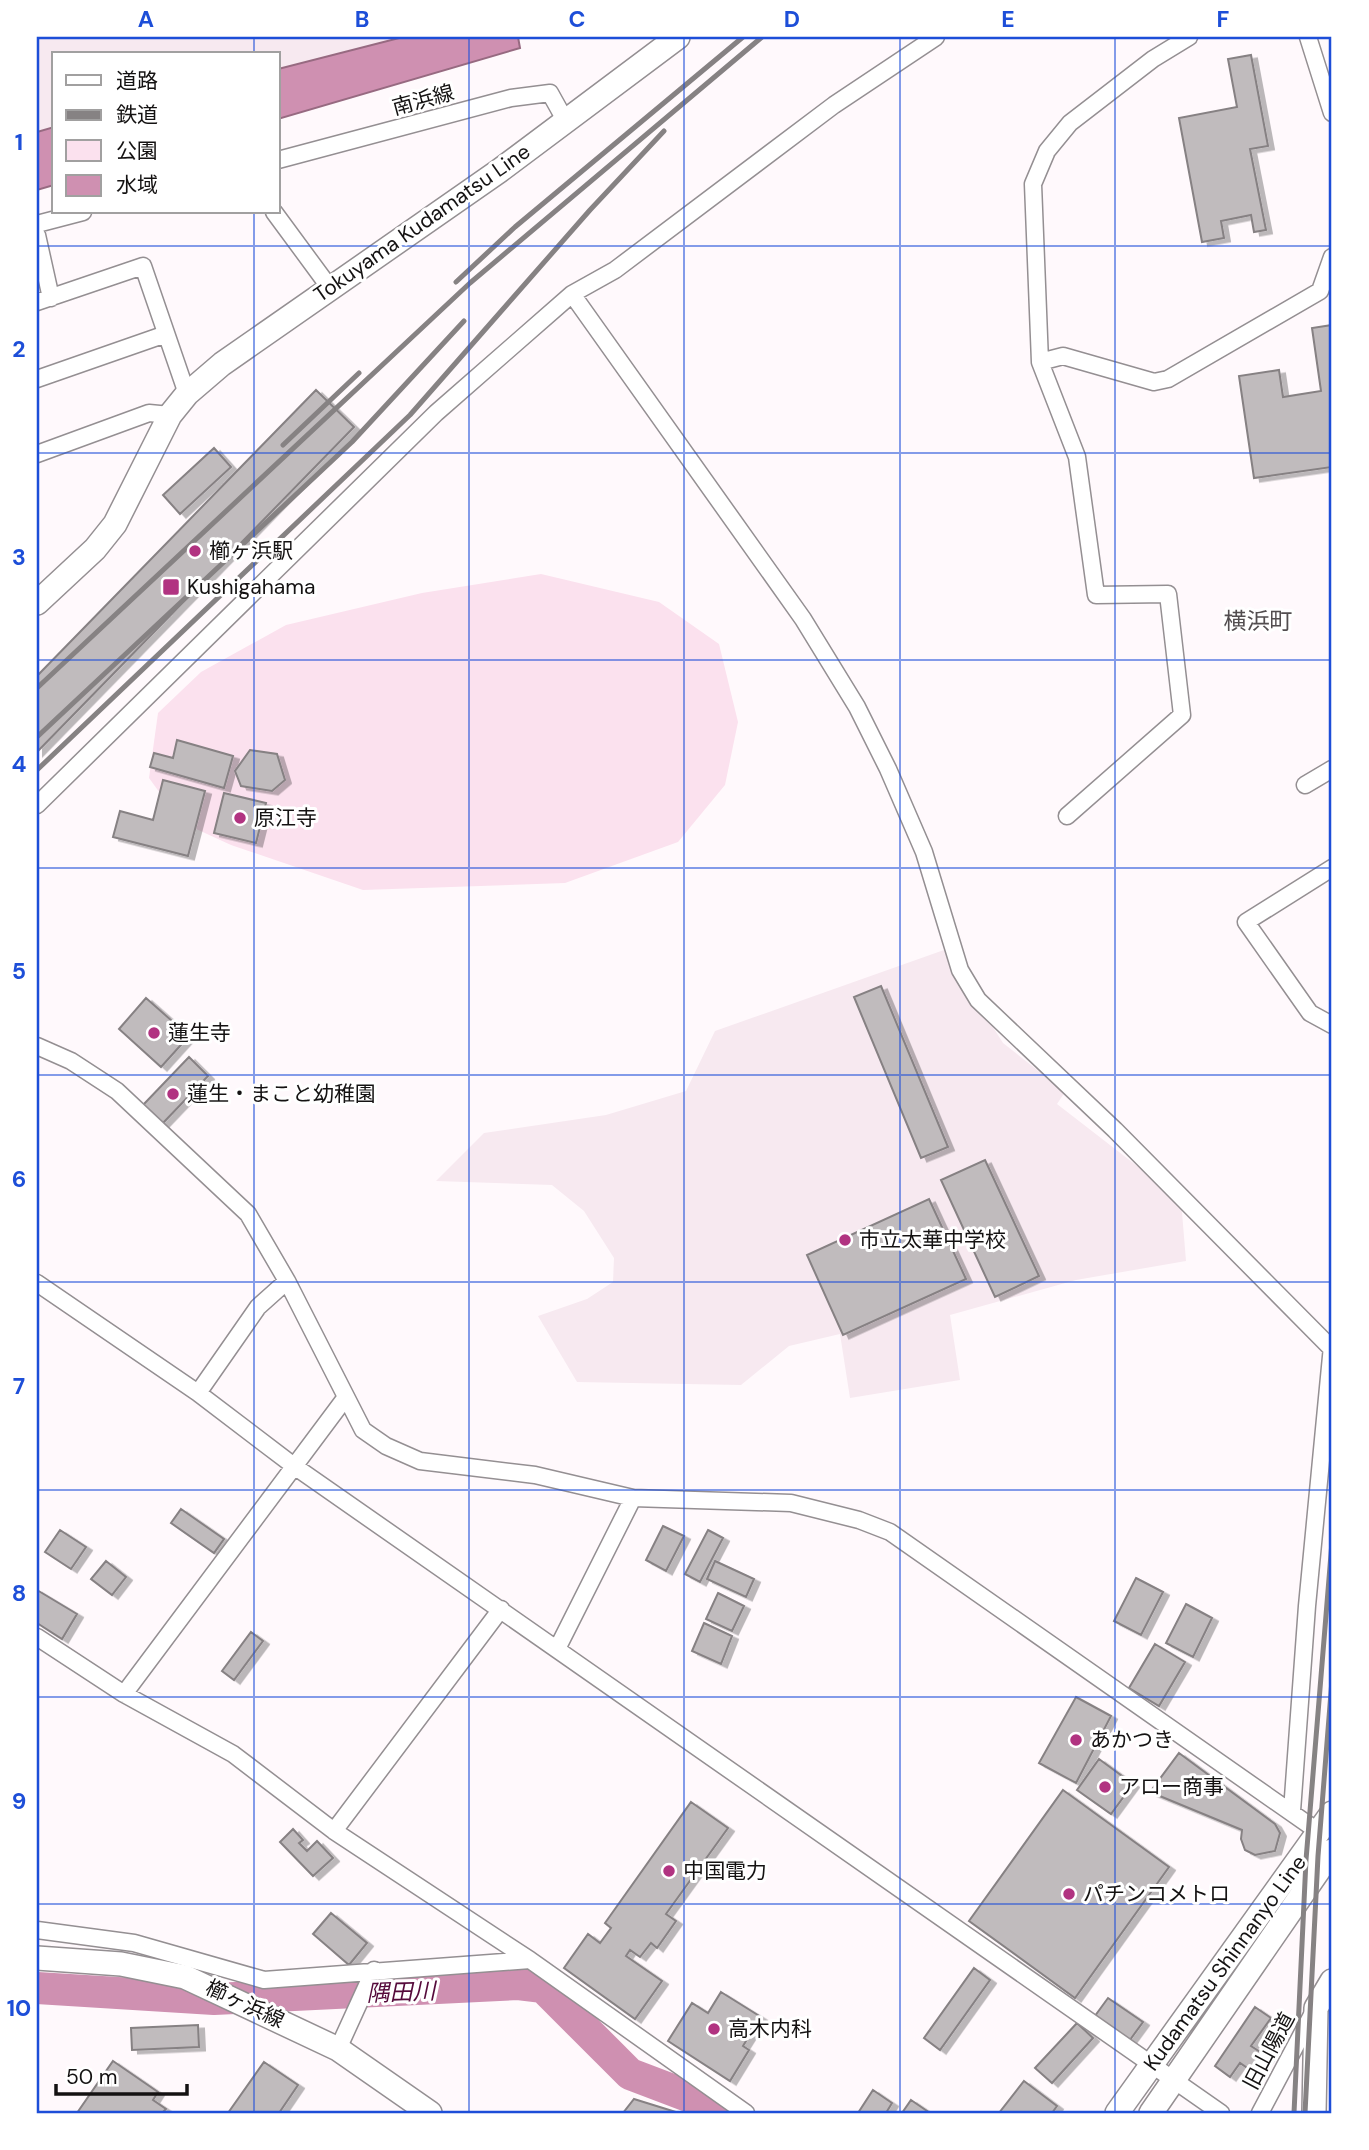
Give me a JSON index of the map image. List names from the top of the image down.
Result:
{
  "streets": {
    "main road": ["Tokuyama Kudamatsu Line", "Kudamatsu Shinnanyo Line", "櫛ヶ浜線"],
    "street": ["南浜線", "旧山陽道"]
  },
  "crossings": [
    ["南浜線", "Tokuyama Kudamatsu Line"]
  ],
  "districts": ["横浜町"],
  "water": ["隅田川"],
  "places": {
    "other": [
      "櫛ヶ浜駅",
      "原江寺",
      "蓮生寺",
      "蓮生・まこと幼稚園",
      "市立太華中学校",
      "あかつき",
      "アロー商事",
      "中国電力",
      "パチンコメトロ",
      "高木内科"
    ],
    "transit": ["Kushigahama"]
  },
  "legend": [
    "道路",
    "鉄道",
    "公園",
    "水域"
  ],
  "scale_bar": "50 m",
  "grid": {
    "columns": [
      "A",
      "B",
      "C",
      "D",
      "E",
      "F"
    ],
    "rows": [
      "1",
      "2",
      "3",
      "4",
      "5",
      "6",
      "7",
      "8",
      "9",
      "10"
    ]
  }
}
